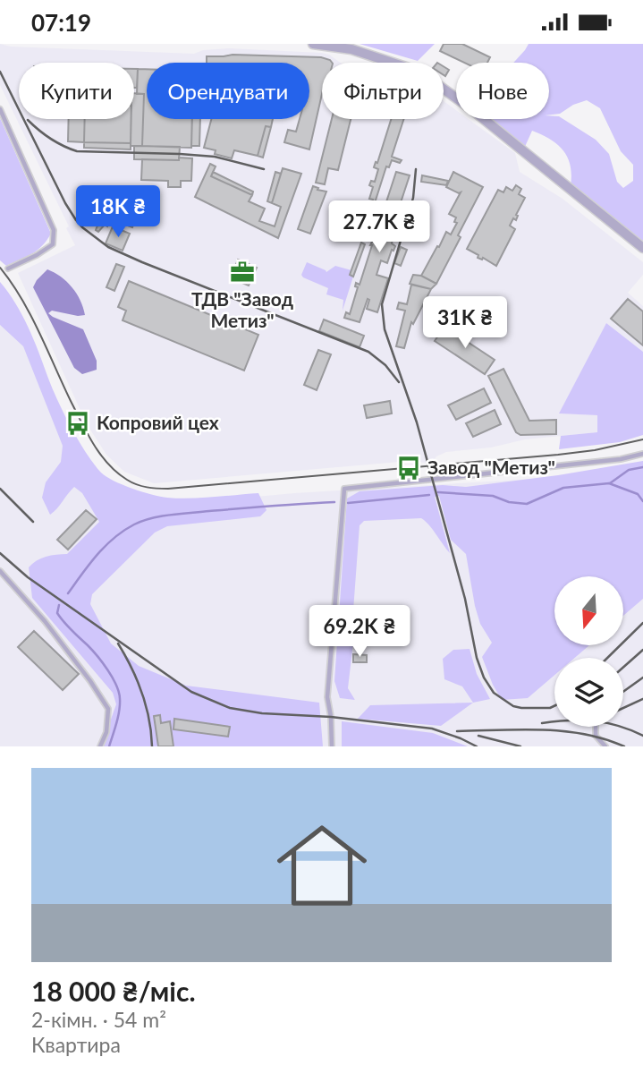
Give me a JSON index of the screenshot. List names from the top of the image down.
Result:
{
  "places": {
    "office": ["ТДВ \"Завод Метиз\""],
    "bus stop": ["Копровий цех", "Завод \"Метиз\""]
  },
  "north": "bottom",
  "page": {
    "status": "07:19",
    "chip": [
      "Купити",
      "Орендувати",
      "Фільтри",
      "Нове"
    ],
    "price": [
      "18K ₴",
      "27.7K ₴",
      "31K ₴",
      "69.2K ₴"
    ],
    "list": [
      {
        "name": "18 000 ₴/міс.",
        "note": "2-кімн. · 54 m² · Квартира"
      }
    ]
  }
}
